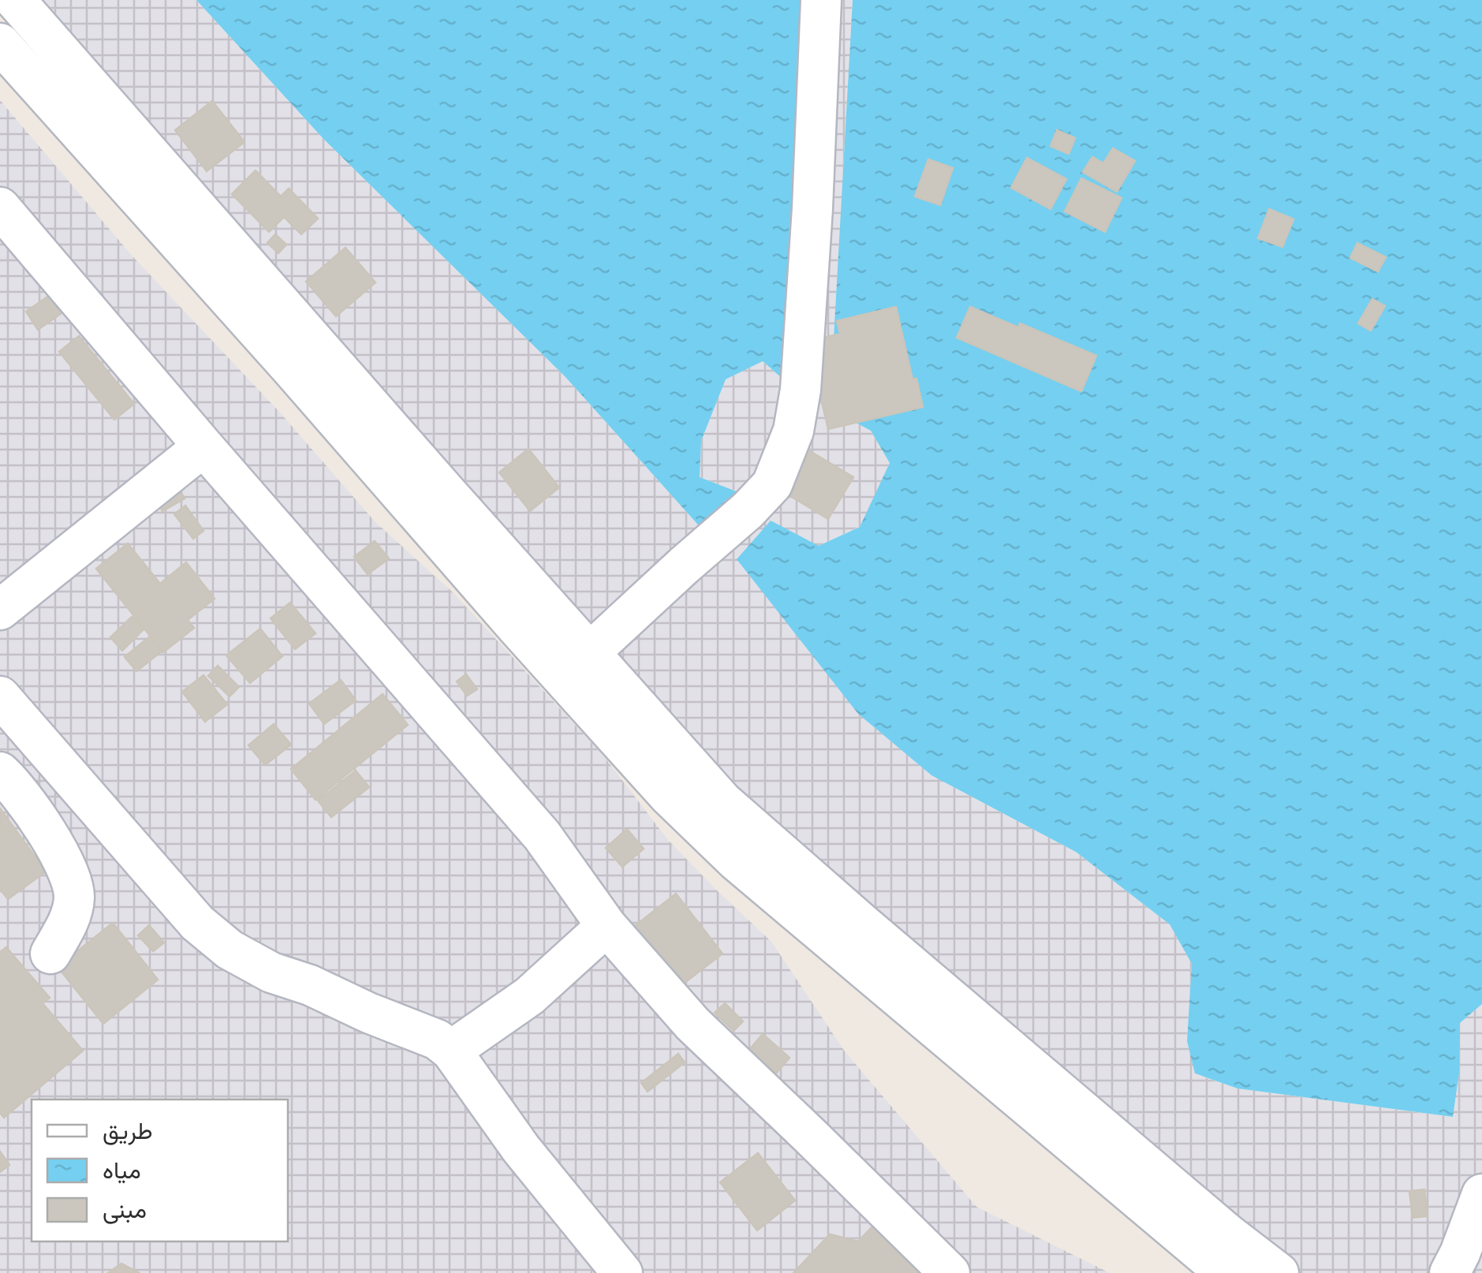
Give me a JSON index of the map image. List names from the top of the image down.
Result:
{
  "legend": ["طريق", "مياه", "مبنى"]
}
